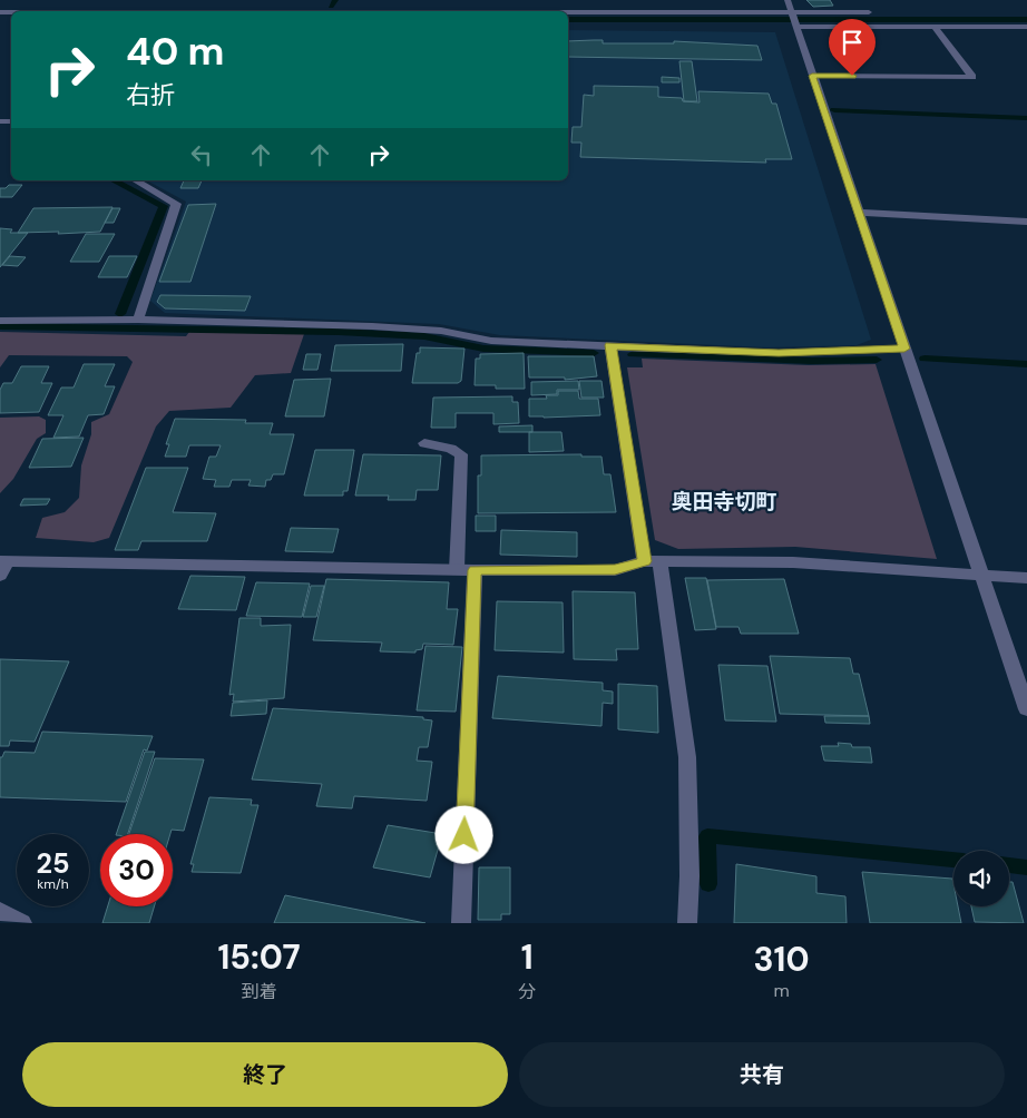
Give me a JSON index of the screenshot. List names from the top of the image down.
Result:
{
  "districts": ["奥田寺切町"],
  "page": {
    "turn": ["40 m", "右折"],
    "speed": "25 km/h",
    "limit": "30",
    "eta": [
      "15:07",
      "到着",
      "1",
      "分",
      "310",
      "m"
    ],
    "buttons": ["終了", "共有"]
  }
}
